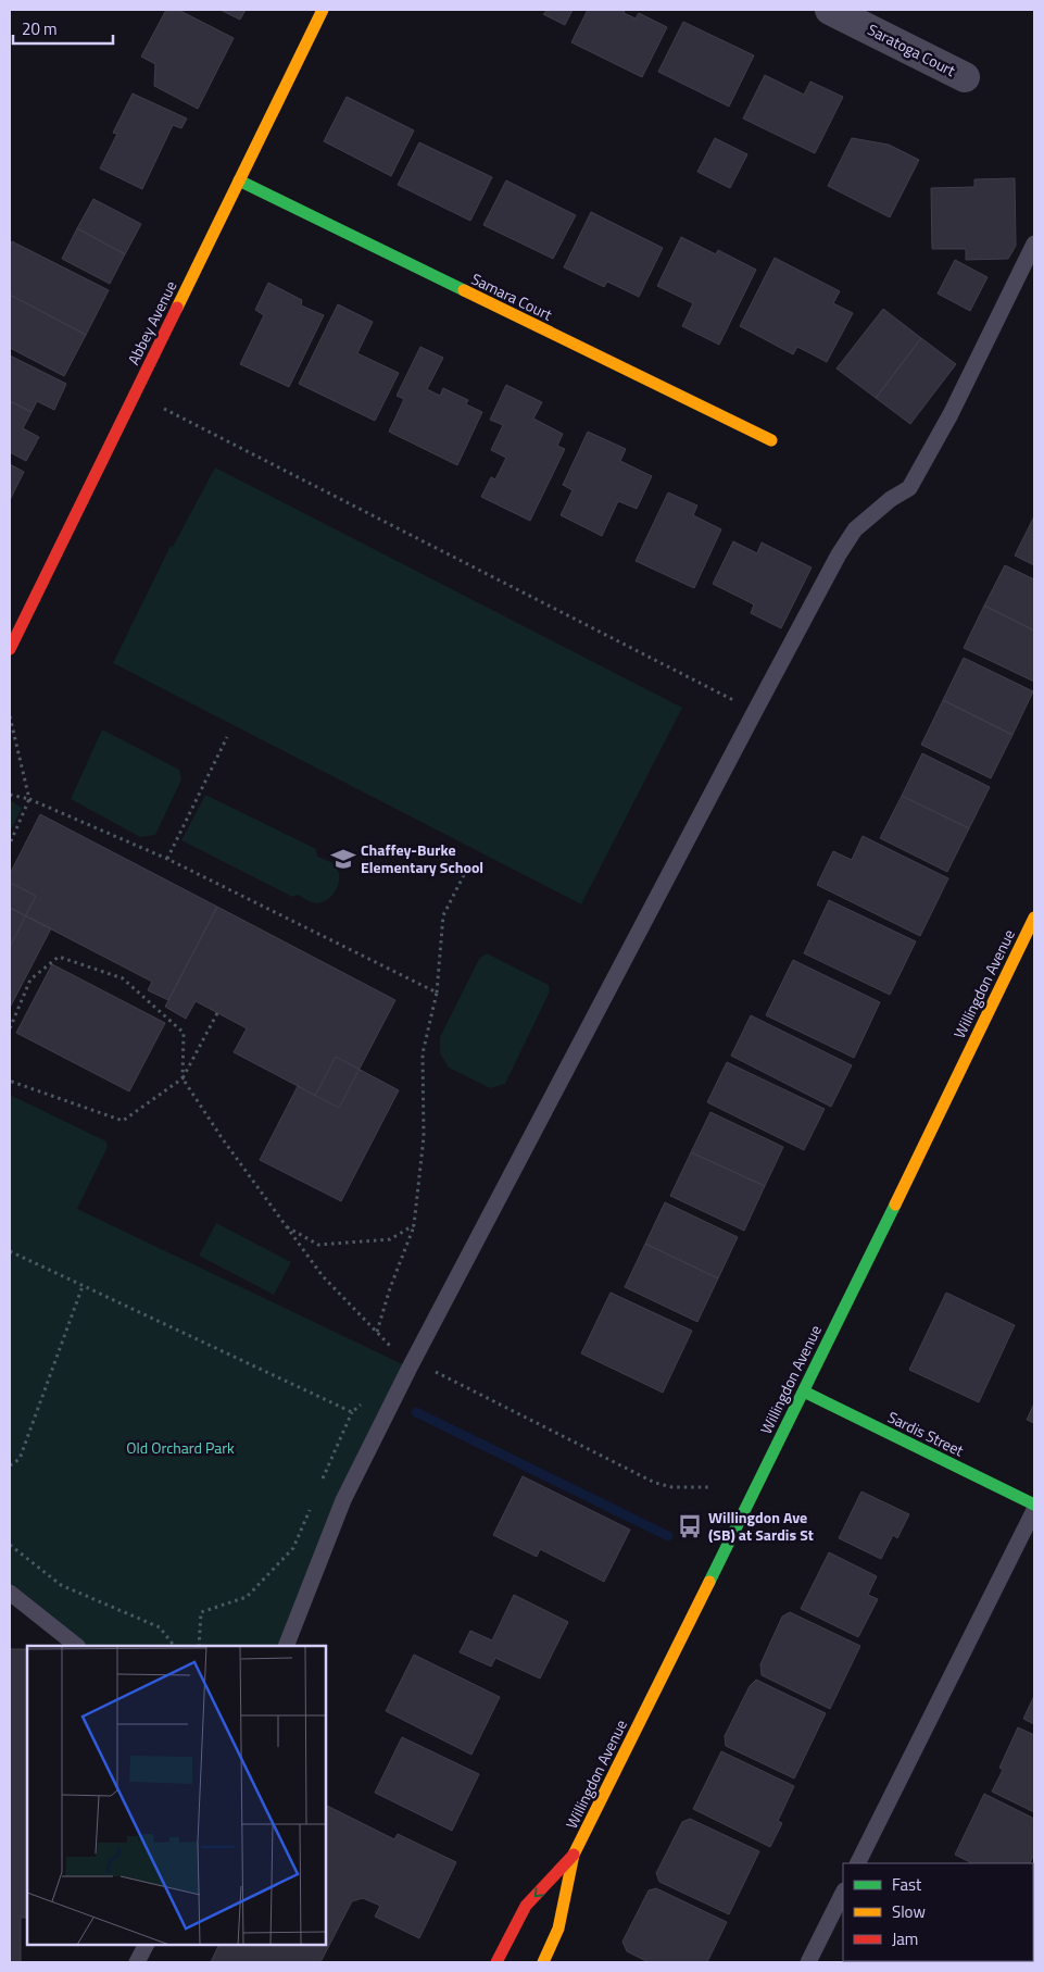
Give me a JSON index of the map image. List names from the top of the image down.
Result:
{
  "streets": {
    "street": [
      "Saratoga Court",
      "Samara Court",
      "Abbey Avenue",
      "Willingdon Avenue",
      "Sardis Street"
    ]
  },
  "crossings": [
    ["Samara Court", "Abbey Avenue"],
    ["Willingdon Avenue", "Sardis Street"]
  ],
  "parks": ["Old Orchard Park"],
  "places": {
    "school or university": ["Chaffey-Burke Elementary School"],
    "bus stop": ["Willingdon Ave (SB) at Sardis St"]
  },
  "legend": ["Fast", "Slow", "Jam"],
  "scale_bar": "20 m"
}
